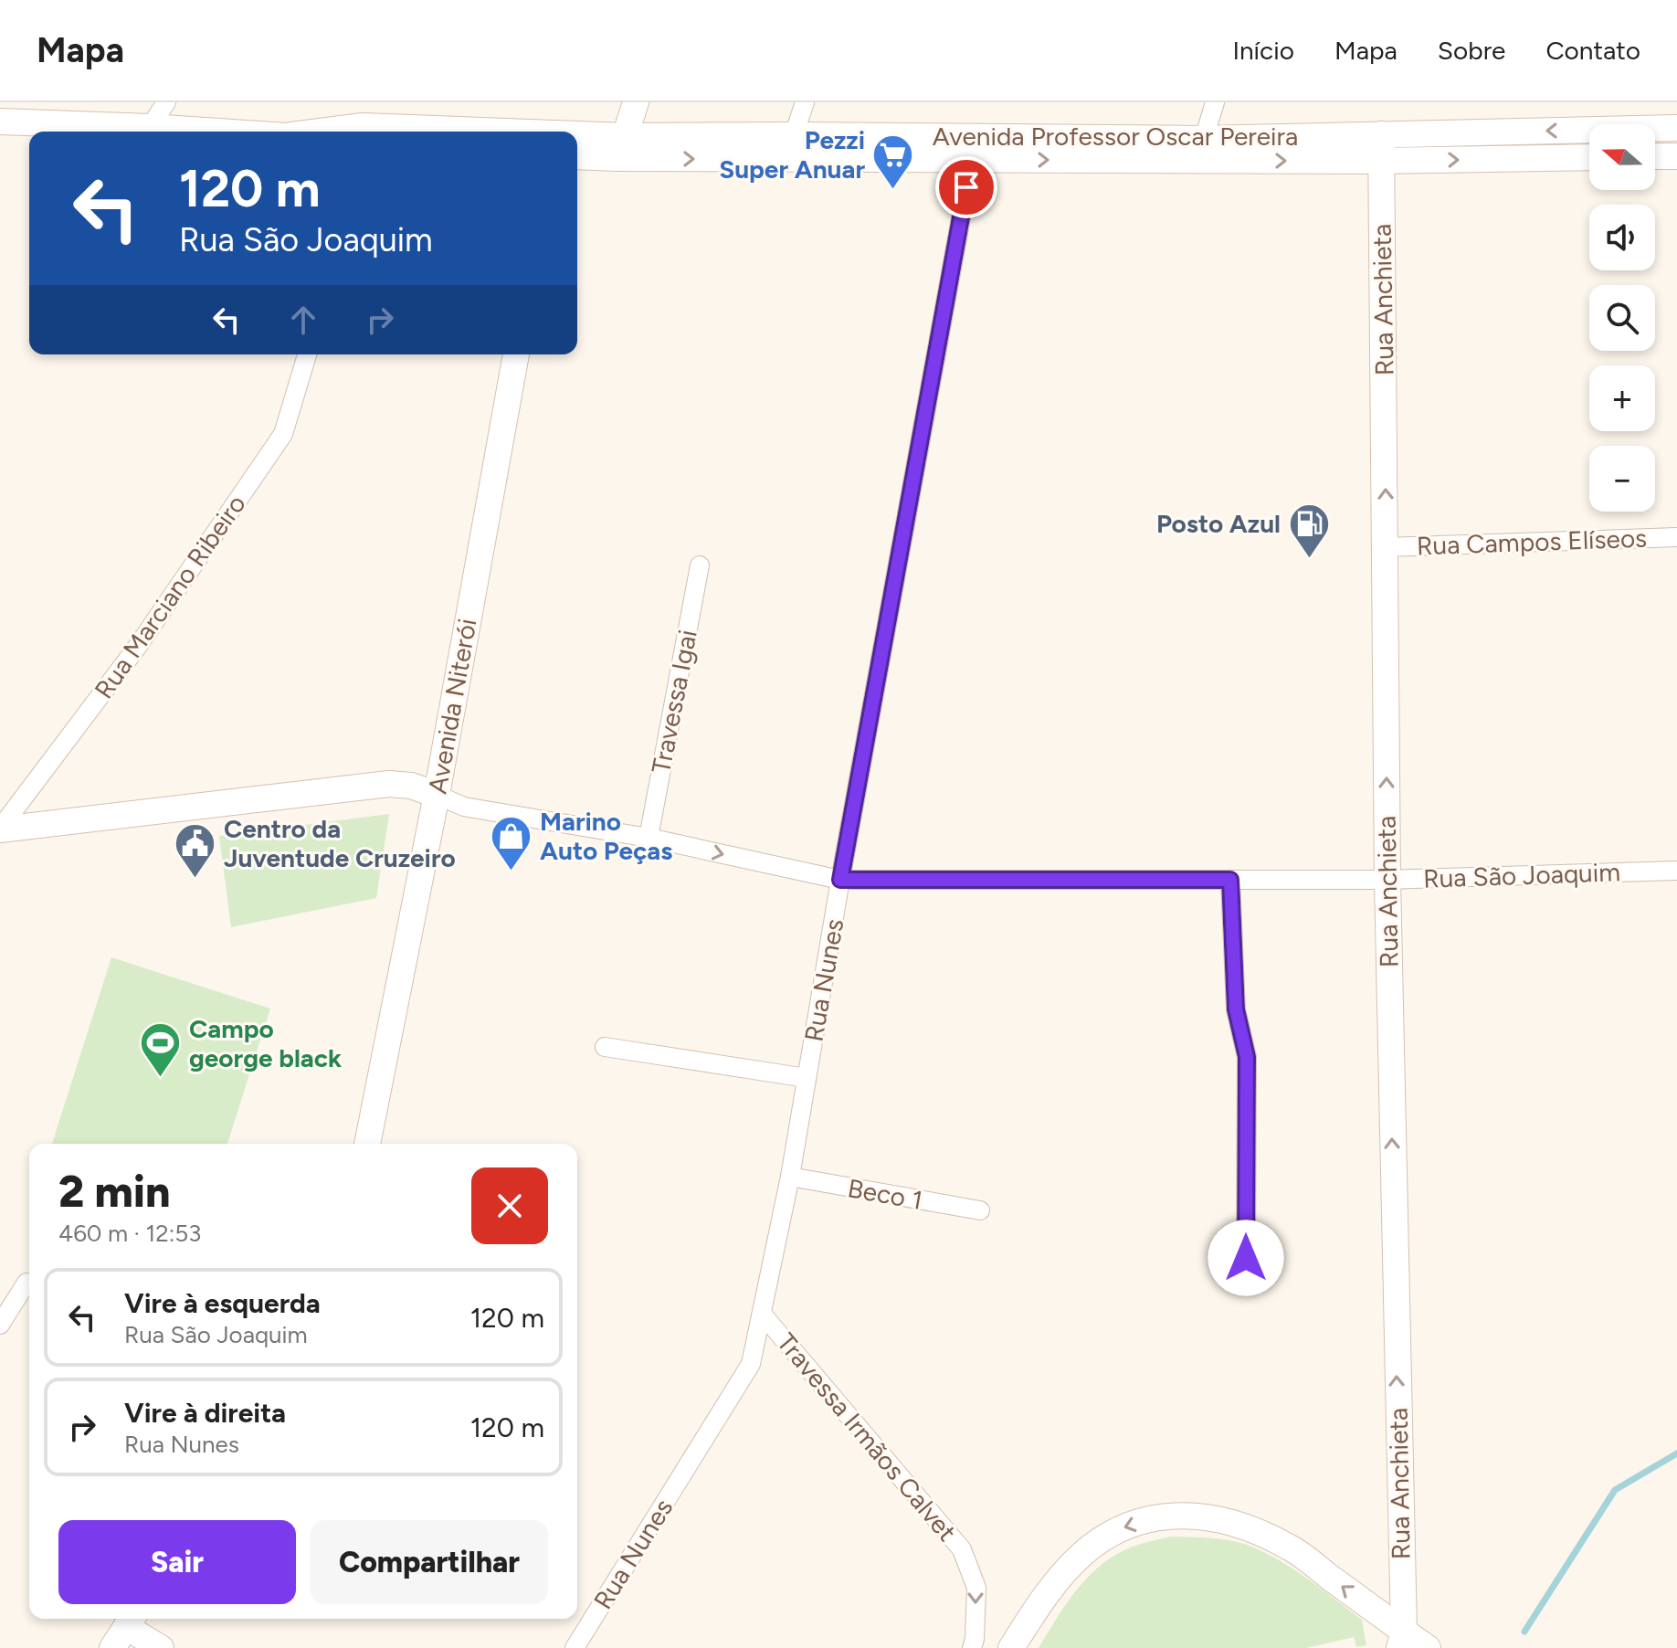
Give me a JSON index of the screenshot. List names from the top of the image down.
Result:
{
  "streets": {
    "main road": ["Avenida Professor Oscar Pereira", "Rua Anchieta", "Avenida Niterói"],
    "street": [
      "Rua Campos Elíseos",
      "Rua Marciano Ribeiro",
      "Travessa Igai",
      "Rua São Joaquim",
      "Rua Nunes",
      "Beco 1",
      "Travessa Irmãos Calvet"
    ]
  },
  "crossings": [
    ["Avenida Professor Oscar Pereira", "Rua Anchieta"],
    ["Avenida Professor Oscar Pereira", "Rua Nunes"],
    ["Rua Anchieta", "Rua Campos Elíseos"],
    ["Rua Anchieta", "Rua São Joaquim"],
    ["Travessa Igai", "Rua São Joaquim"],
    ["Avenida Niterói", "Rua São Joaquim"],
    ["Rua São Joaquim", "Rua Nunes"],
    ["Rua Nunes", "Beco 1"],
    ["Rua Nunes", "Travessa Irmãos Calvet"]
  ],
  "one_way": ["Rua Anchieta", "Travessa Irmãos Calvet"],
  "places": {
    "supermarket": ["Pezzi Super Anuar"],
    "fuel station": ["Posto Azul"],
    "shop": ["Marino Auto Peças"],
    "public building": ["Centro da Juventude Cruzeiro"],
    "sports": ["Campo george black"]
  },
  "north": "left",
  "page": {
    "header": "Mapa",
    "nav": [
      "Início",
      "Mapa",
      "Sobre",
      "Contato"
    ],
    "map_buttons": ["+", "−"],
    "turn": ["120 m", "Rua São Joaquim"],
    "heading": ["2 min", "460 m · 12:53"],
    "list": [
      {
        "name": "Vire à esquerda",
        "note": "Rua São Joaquim",
        "value": "120 m"
      },
      {
        "name": "Vire à direita",
        "note": "Rua Nunes",
        "value": "120 m"
      }
    ],
    "buttons": ["Sair", "Compartilhar"]
  }
}
